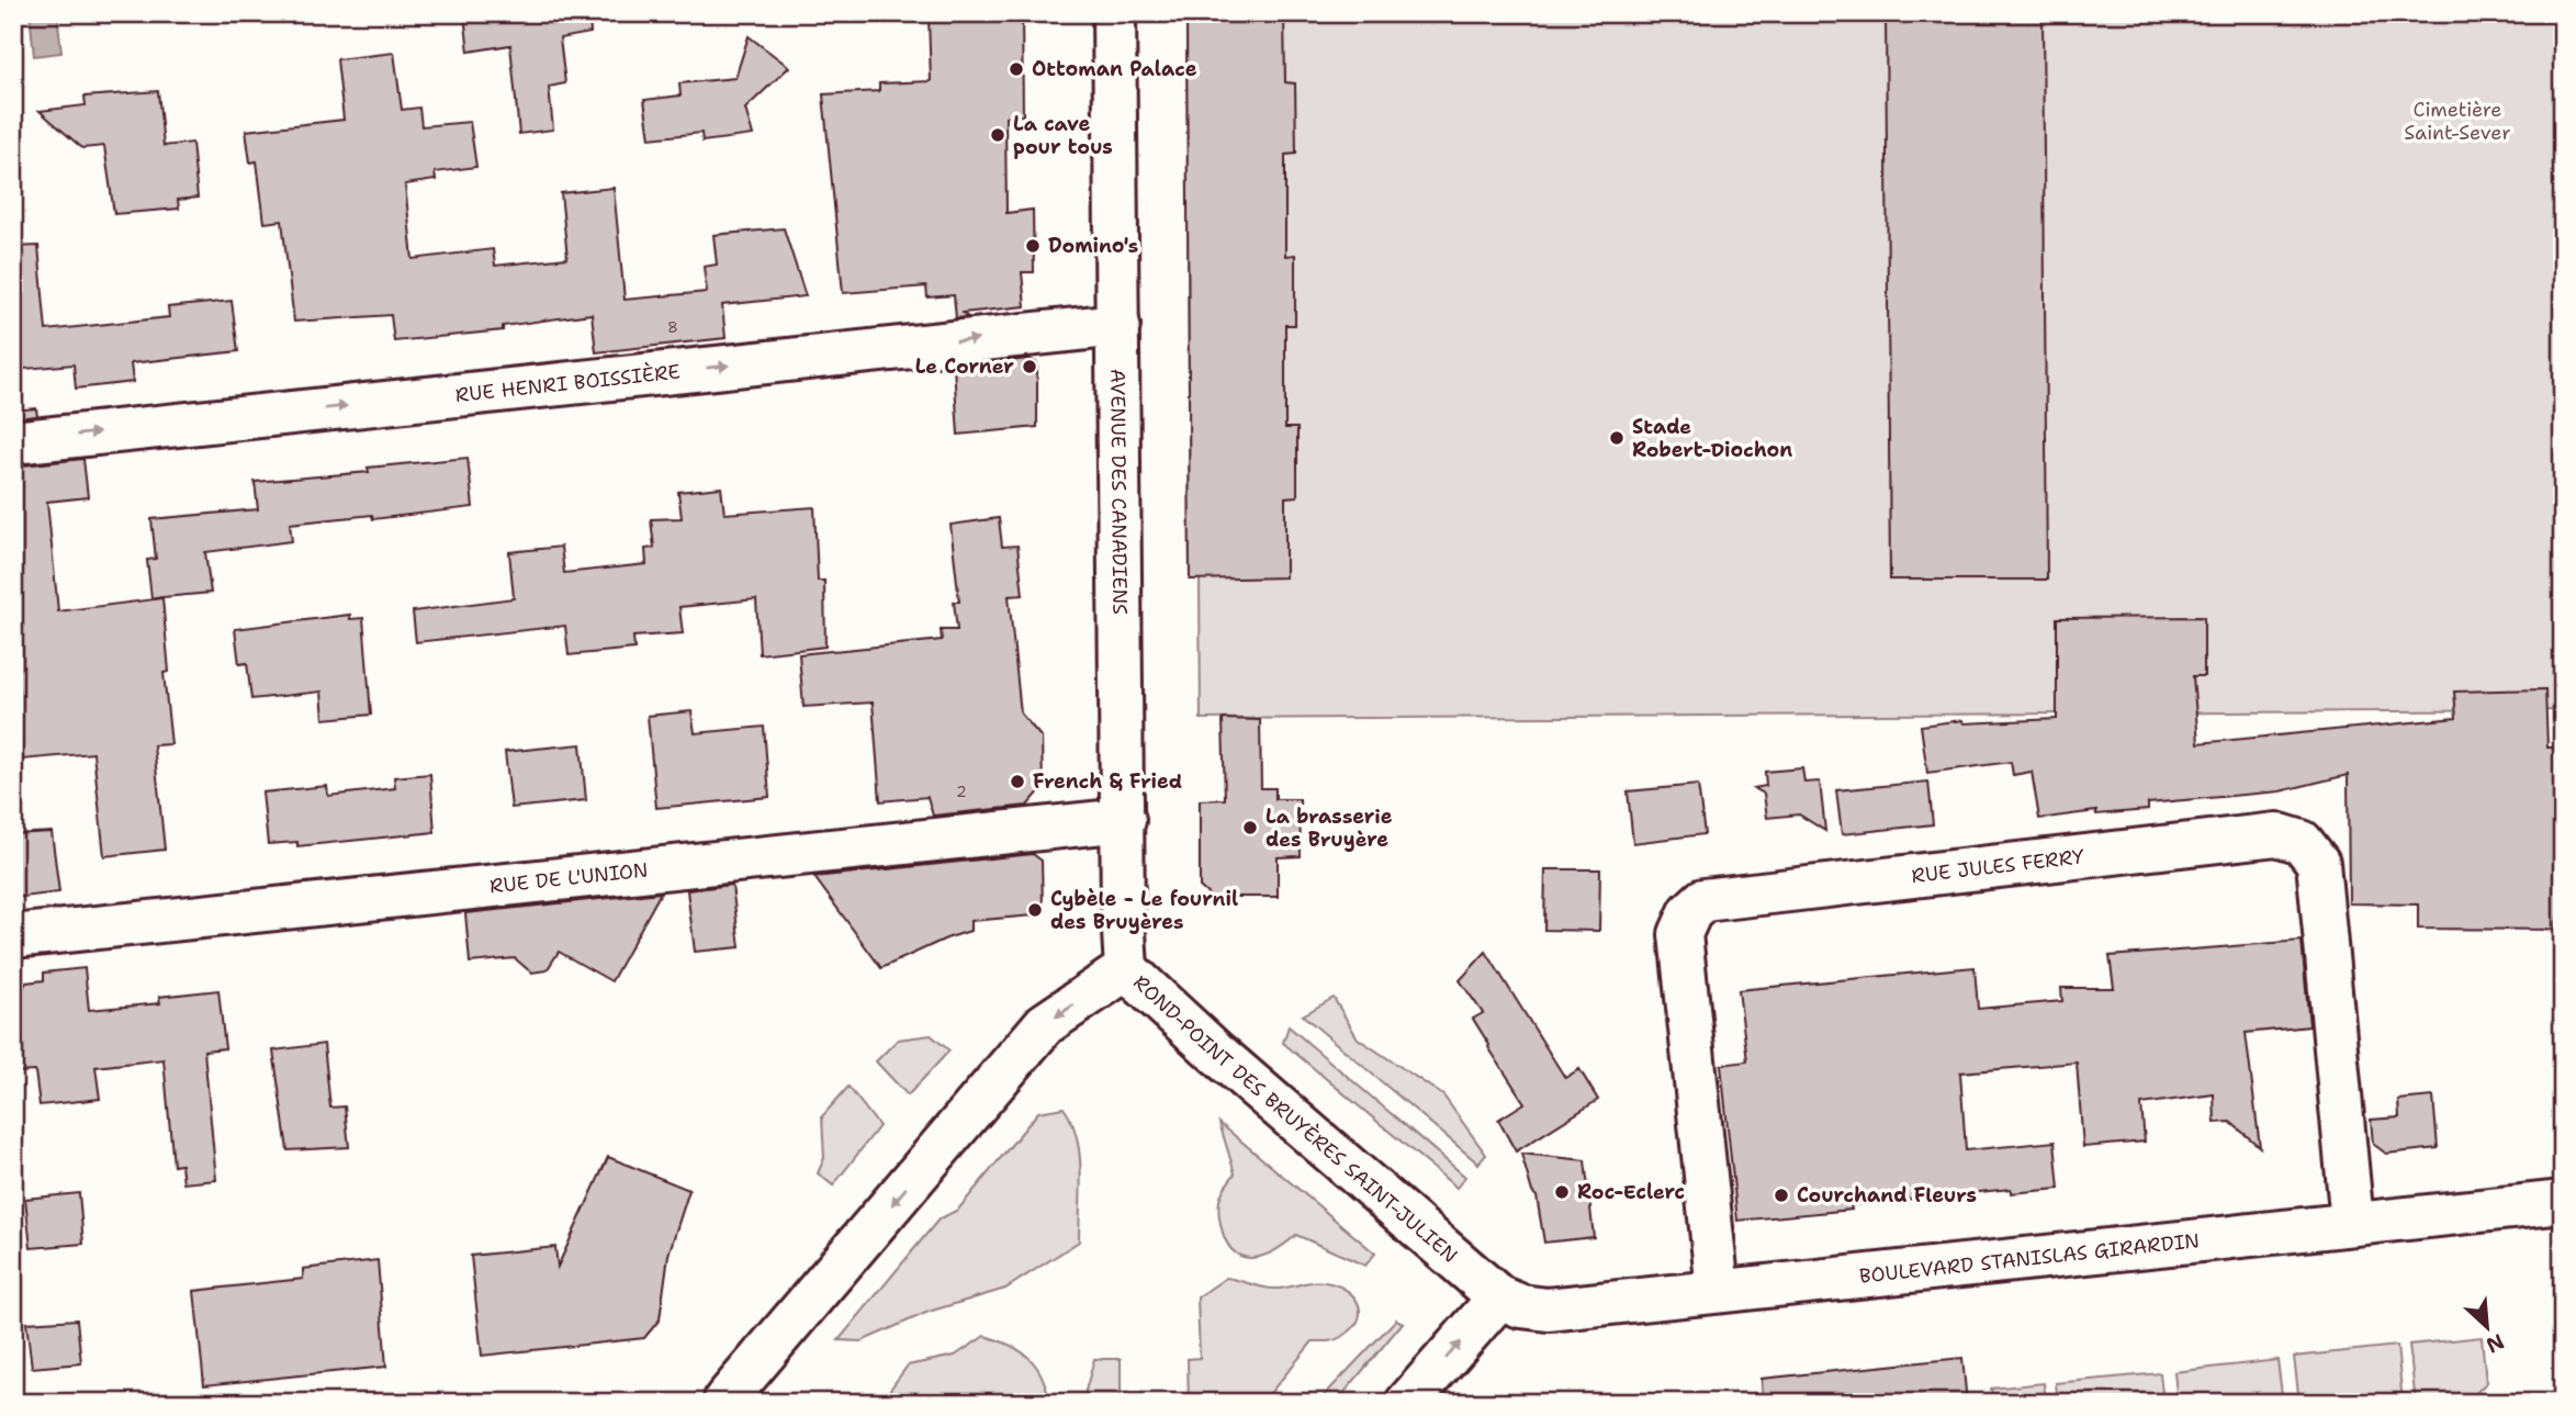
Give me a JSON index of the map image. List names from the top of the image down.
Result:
{
  "streets": {
    "street": [
      "RUE HENRI BOISSIÈRE",
      "AVENUE DES CANADIENS",
      "RUE JULES FERRY",
      "RUE DE L'UNION",
      "ROND-POINT DES BRUYÈRES SAINT-JULIEN",
      "BOULEVARD STANISLAS GIRARDIN"
    ]
  },
  "crossings": [
    ["RUE HENRI BOISSIÈRE", "AVENUE DES CANADIENS"],
    ["AVENUE DES CANADIENS", "RUE DE L'UNION"],
    ["AVENUE DES CANADIENS", "ROND-POINT DES BRUYÈRES SAINT-JULIEN"],
    ["RUE JULES FERRY", "BOULEVARD STANISLAS GIRARDIN"],
    ["ROND-POINT DES BRUYÈRES SAINT-JULIEN", "BOULEVARD STANISLAS GIRARDIN"]
  ],
  "one_way": ["RUE HENRI BOISSIÈRE", "ROND-POINT DES BRUYÈRES SAINT-JULIEN"],
  "parks": ["Cimetière Saint-Sever"],
  "places": [
    "Ottoman Palace",
    "La cave pour tous",
    "Domino's",
    "Le Corner",
    "Stade Robert-Diochon",
    "French & Fried",
    "La brasserie des Bruyère",
    "Cybèle - Le fournil des Bruyères",
    "Roc-Eclerc",
    "Courchand Fleurs"
  ],
  "house_numbers": ["8", "2"],
  "north": "bottom right"
}
